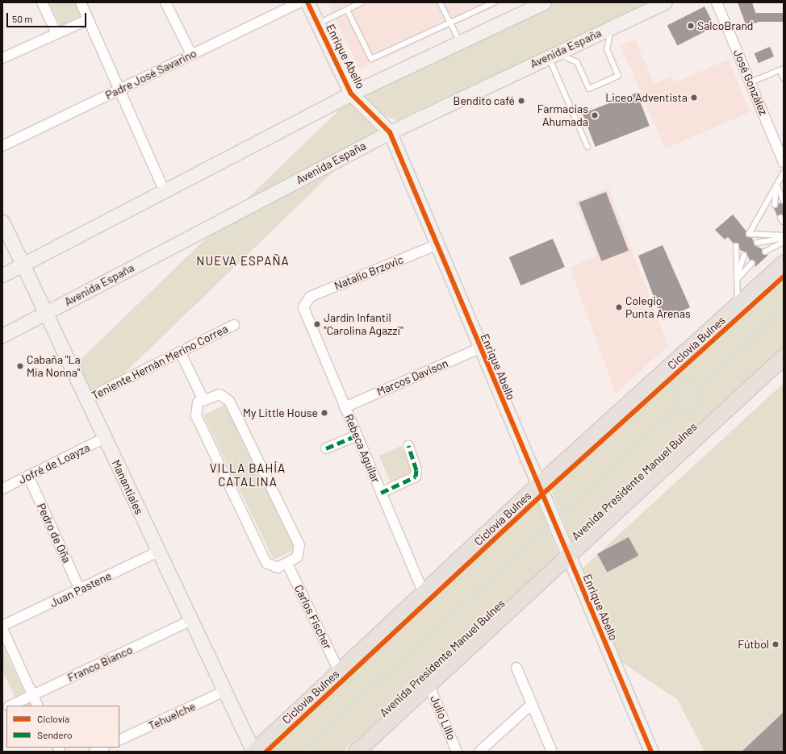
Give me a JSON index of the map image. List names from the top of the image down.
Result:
{
  "streets": {
    "main road": [
      "Avenida España",
      "Enrique Abello",
      "Avenida Presidente Manuel Bulnes",
      "Manantiales"
    ],
    "street": [
      "Padre José Savarino",
      "José González",
      "Natalio Brzovic",
      "Teniente Hernán Merino Correa",
      "Marcos Davison",
      "Rebeca Aguilar",
      "Jofré de Loayza",
      "Pedro de Oña",
      "Juan Pastene",
      "Carlos Fischer",
      "Franco Bianco",
      "Tehuelche",
      "Julio Lillo"
    ],
    "cycle path": ["Ciclovía Bulnes"]
  },
  "crossings": [
    ["Avenida España", "Enrique Abello"],
    ["Avenida España", "Manantiales"],
    ["Enrique Abello", "Natalio Brzovic"],
    ["Enrique Abello", "Marcos Davison"],
    ["Enrique Abello", "Avenida Presidente Manuel Bulnes"],
    ["Natalio Brzovic", "Rebeca Aguilar"],
    ["Teniente Hernán Merino Correa", "Manantiales"],
    ["Marcos Davison", "Rebeca Aguilar"],
    ["Jofré de Loayza", "Manantiales"],
    ["Jofré de Loayza", "Pedro de Oña"],
    ["Avenida Presidente Manuel Bulnes", "Julio Lillo"],
    ["Manantiales", "Juan Pastene"],
    ["Manantiales", "Franco Bianco"],
    ["Manantiales", "Tehuelche"],
    ["Pedro de Oña", "Juan Pastene"]
  ],
  "districts": ["NUEVA ESPAÑA", "VILLA BAHÍA CATALINA"],
  "places": [
    "SalcoBrand",
    "Liceo Adventista",
    "Bendito café",
    "Farmacias Ahumada",
    "Colegio Punta Arenas",
    "Jardín Infantil \"Carolina Agazzi\"",
    "Cabaña \"La Mia Nonna\"",
    "My Little House",
    "Fútbol"
  ],
  "legend": ["Ciclovía", "Sendero"],
  "scale_bar": "50 m"
}
